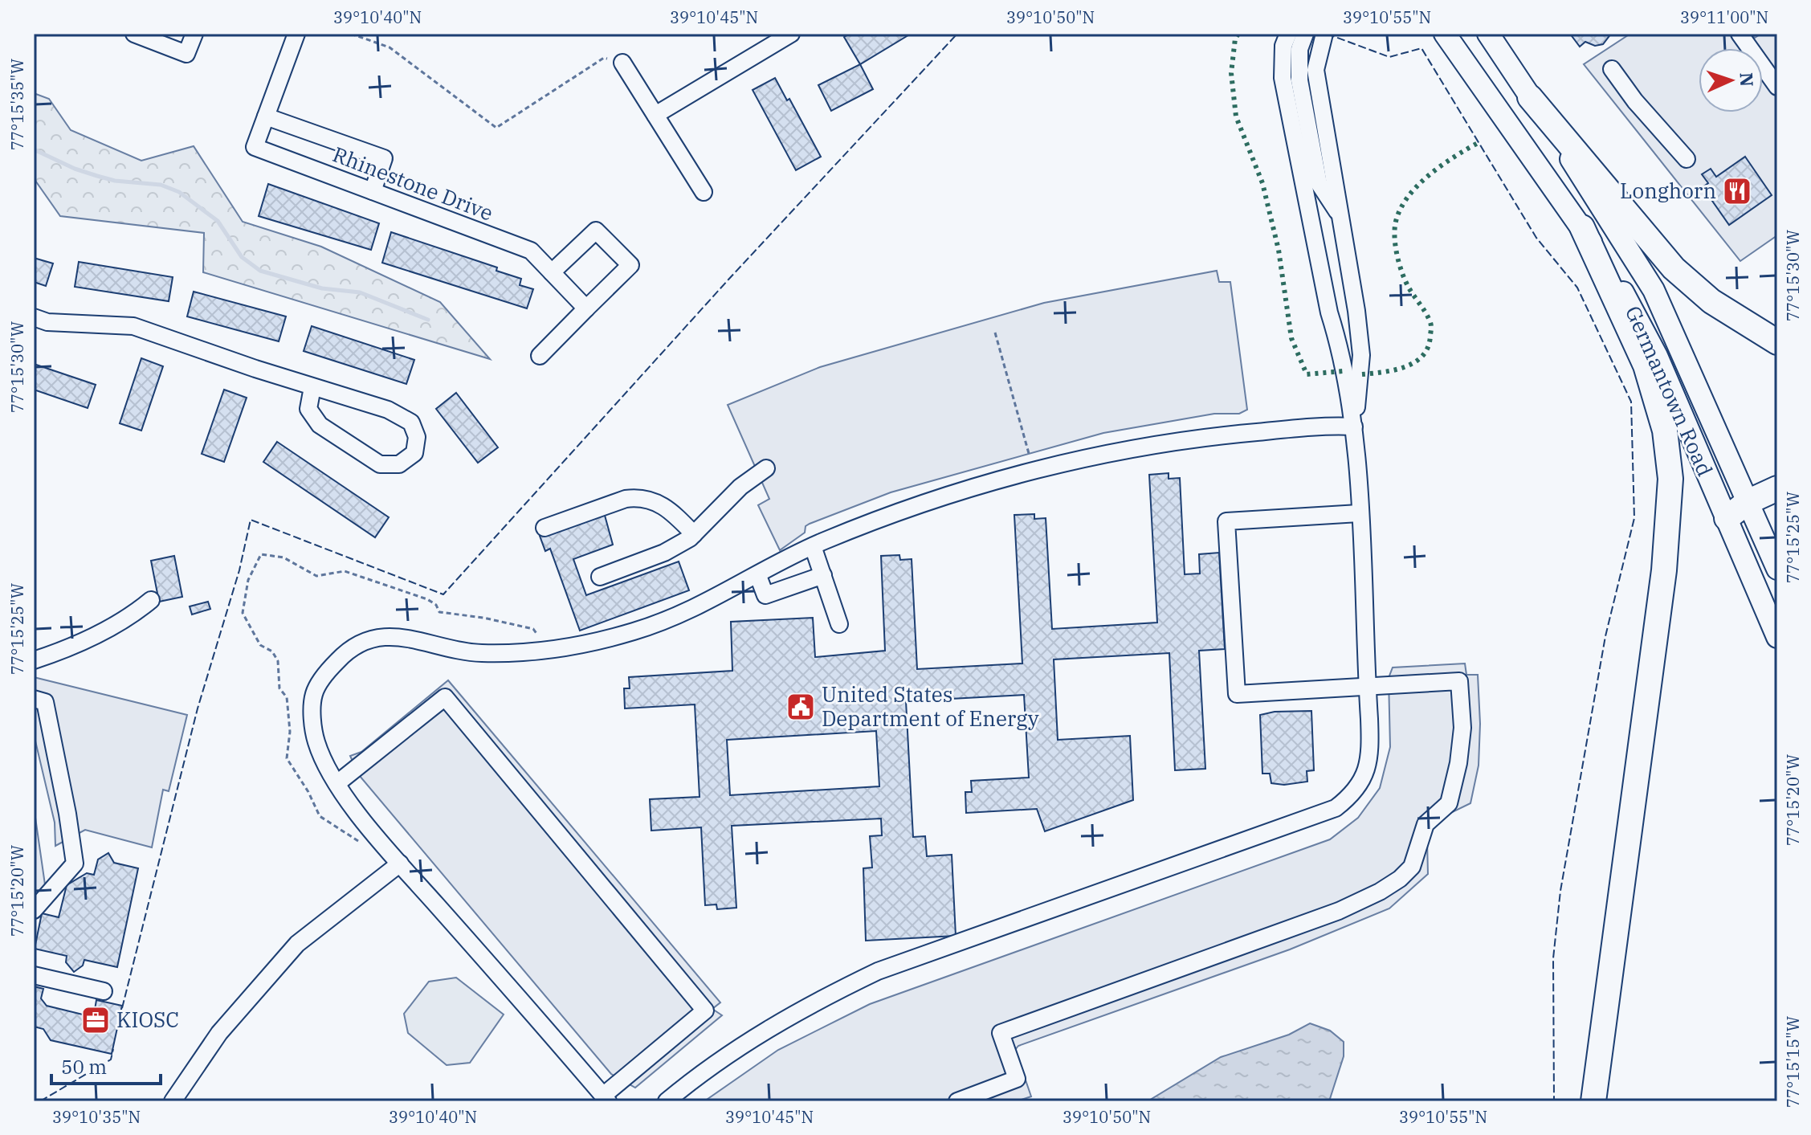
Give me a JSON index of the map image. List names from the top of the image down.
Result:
{
  "streets": {
    "main road": ["Germantown Road"],
    "street": ["Rhinestone Drive"]
  },
  "places": {
    "restaurant": ["Longhorn"],
    "public building": ["United States Department of Energy"],
    "office": ["KIOSC"]
  },
  "scale_bar": "50 m",
  "north": "right",
  "coordinates": [
    "39°10'40\"N",
    "39°10'45\"N",
    "39°10'50\"N",
    "39°10'55\"N",
    "39°11'00\"N",
    "77°15'35\"W",
    "77°15'30\"W",
    "77°15'25\"W",
    "77°15'20\"W",
    "77°15'15\"W",
    "39°10'35\"N"
  ]
}
